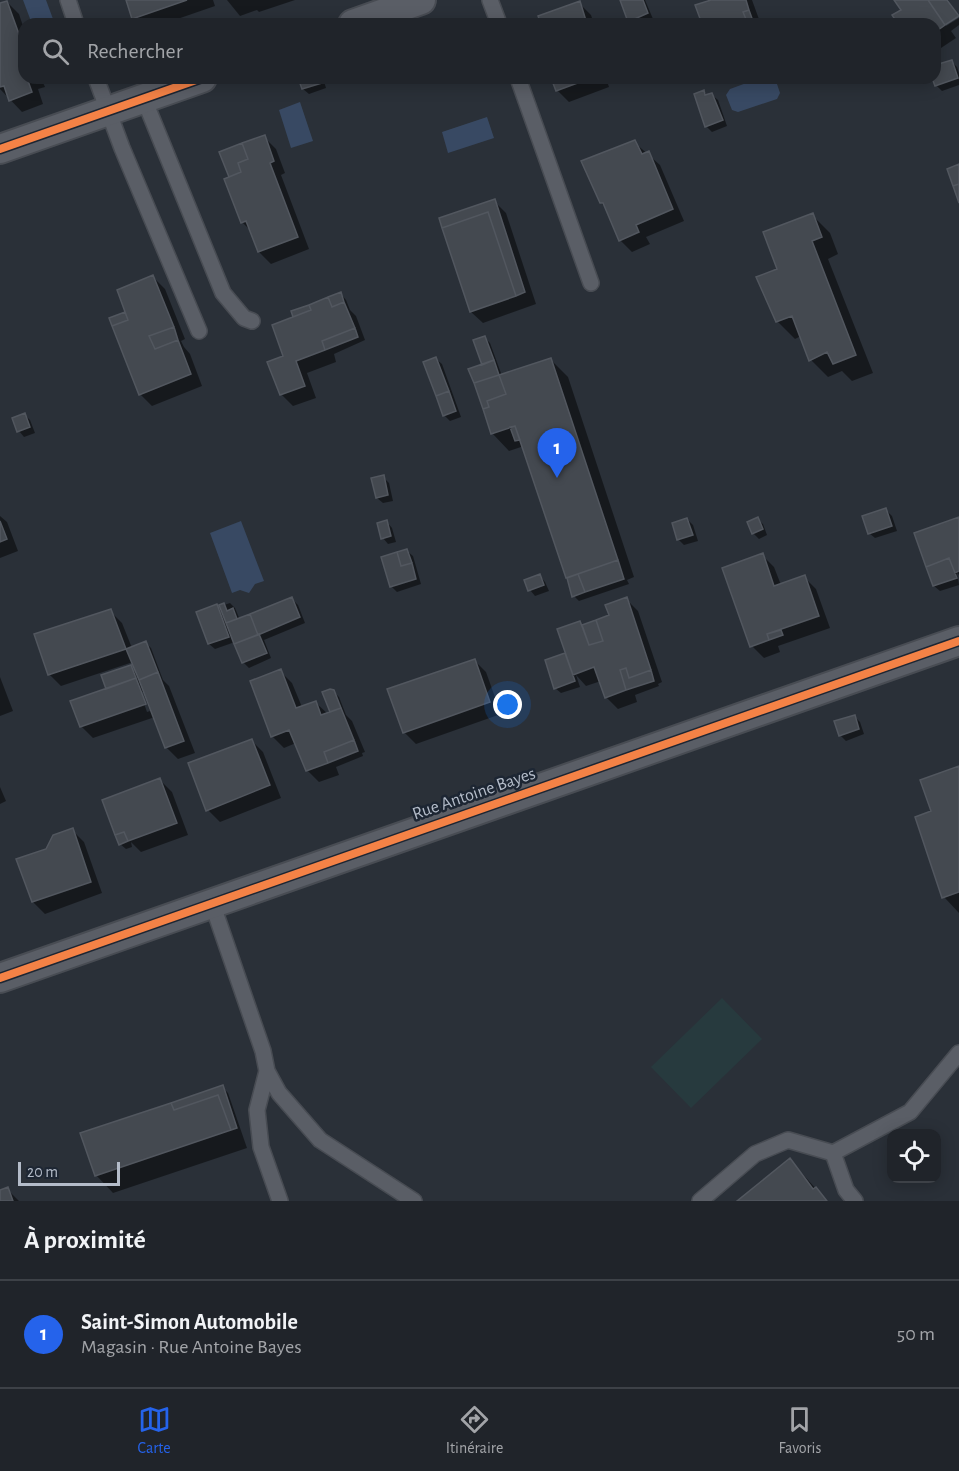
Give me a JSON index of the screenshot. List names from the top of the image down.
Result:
{
  "streets": {
    "street": ["Rue Antoine Bayes"]
  },
  "scale_bar": "20 m",
  "page": {
    "search": "Rechercher",
    "pins": "1",
    "scale": "20 m",
    "heading": "À proximité",
    "list": [
      {
        "mark": "1",
        "name": "Saint-Simon Automobile",
        "note": "Magasin · Rue Antoine Bayes",
        "value": "50 m"
      }
    ],
    "nav": ["Carte", "Itinéraire", "Favoris"]
  }
}
